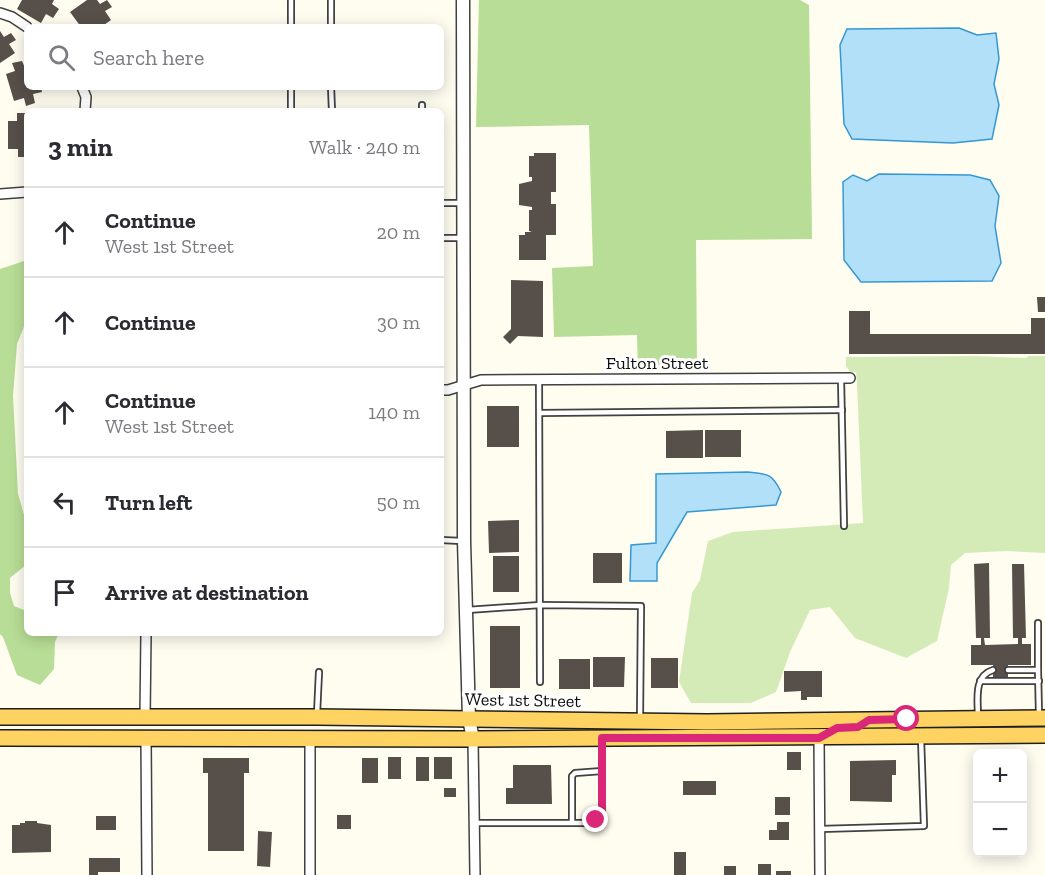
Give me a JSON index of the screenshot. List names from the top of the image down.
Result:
{
  "streets": {
    "main road": ["West 1st Street"],
    "street": ["Fulton Street"]
  },
  "page": {
    "search": "Search here",
    "heading": ["3 min", "Walk · 240 m"],
    "list": [
      ["Continue", "West 1st Street", "20 m"],
      ["Continue", "30 m"],
      ["Continue", "West 1st Street", "140 m"],
      ["Turn left", "50 m"],
      "Arrive at destination"
    ],
    "map_buttons": ["+", "−"]
  }
}
